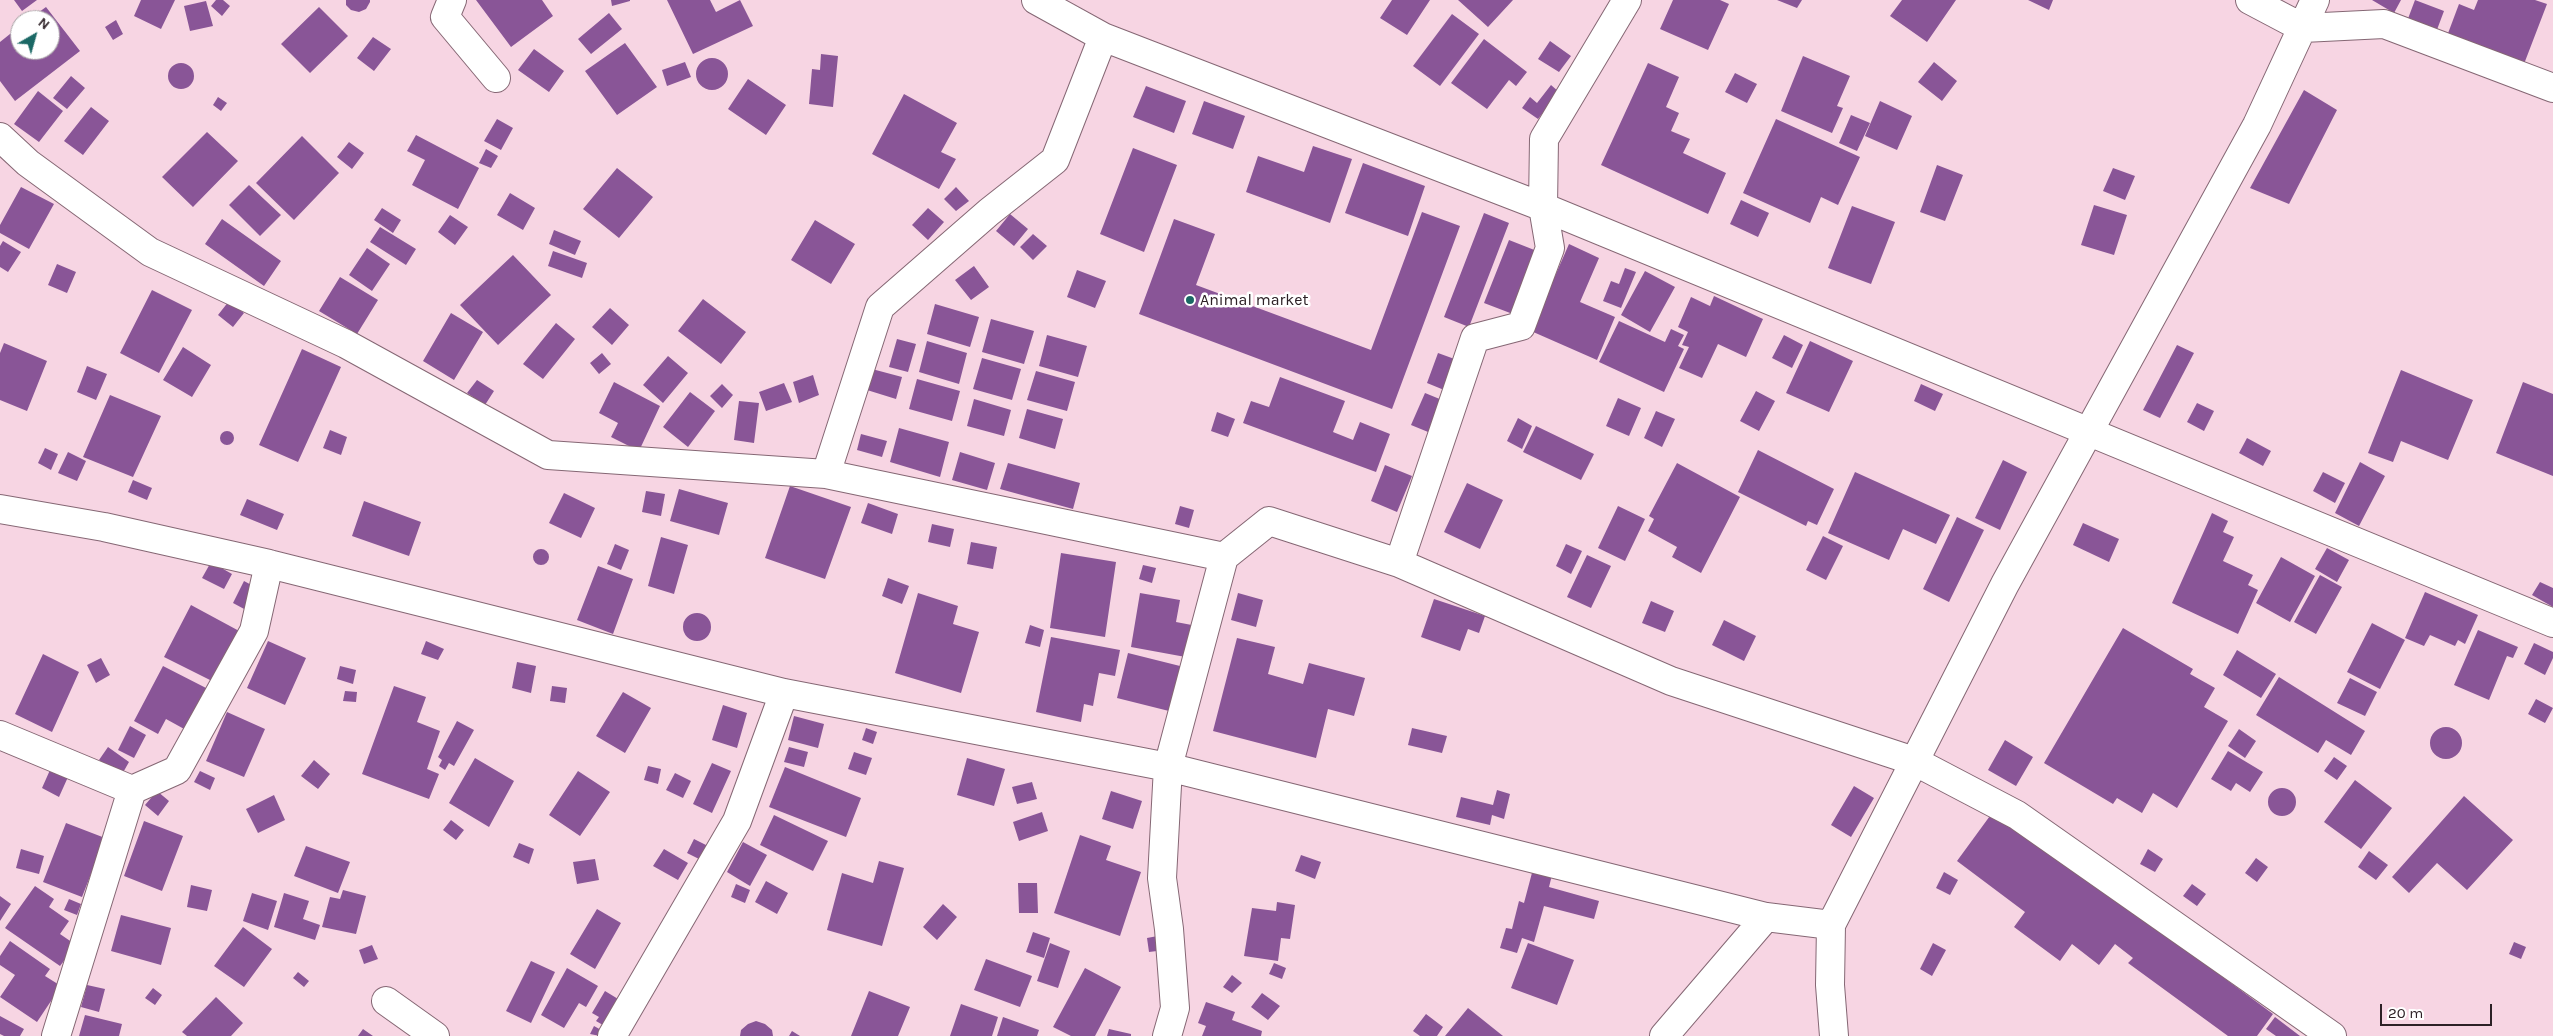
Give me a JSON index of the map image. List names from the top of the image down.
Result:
{
  "places": ["Animal market"],
  "scale_bar": "20 m",
  "north": "top right"
}
